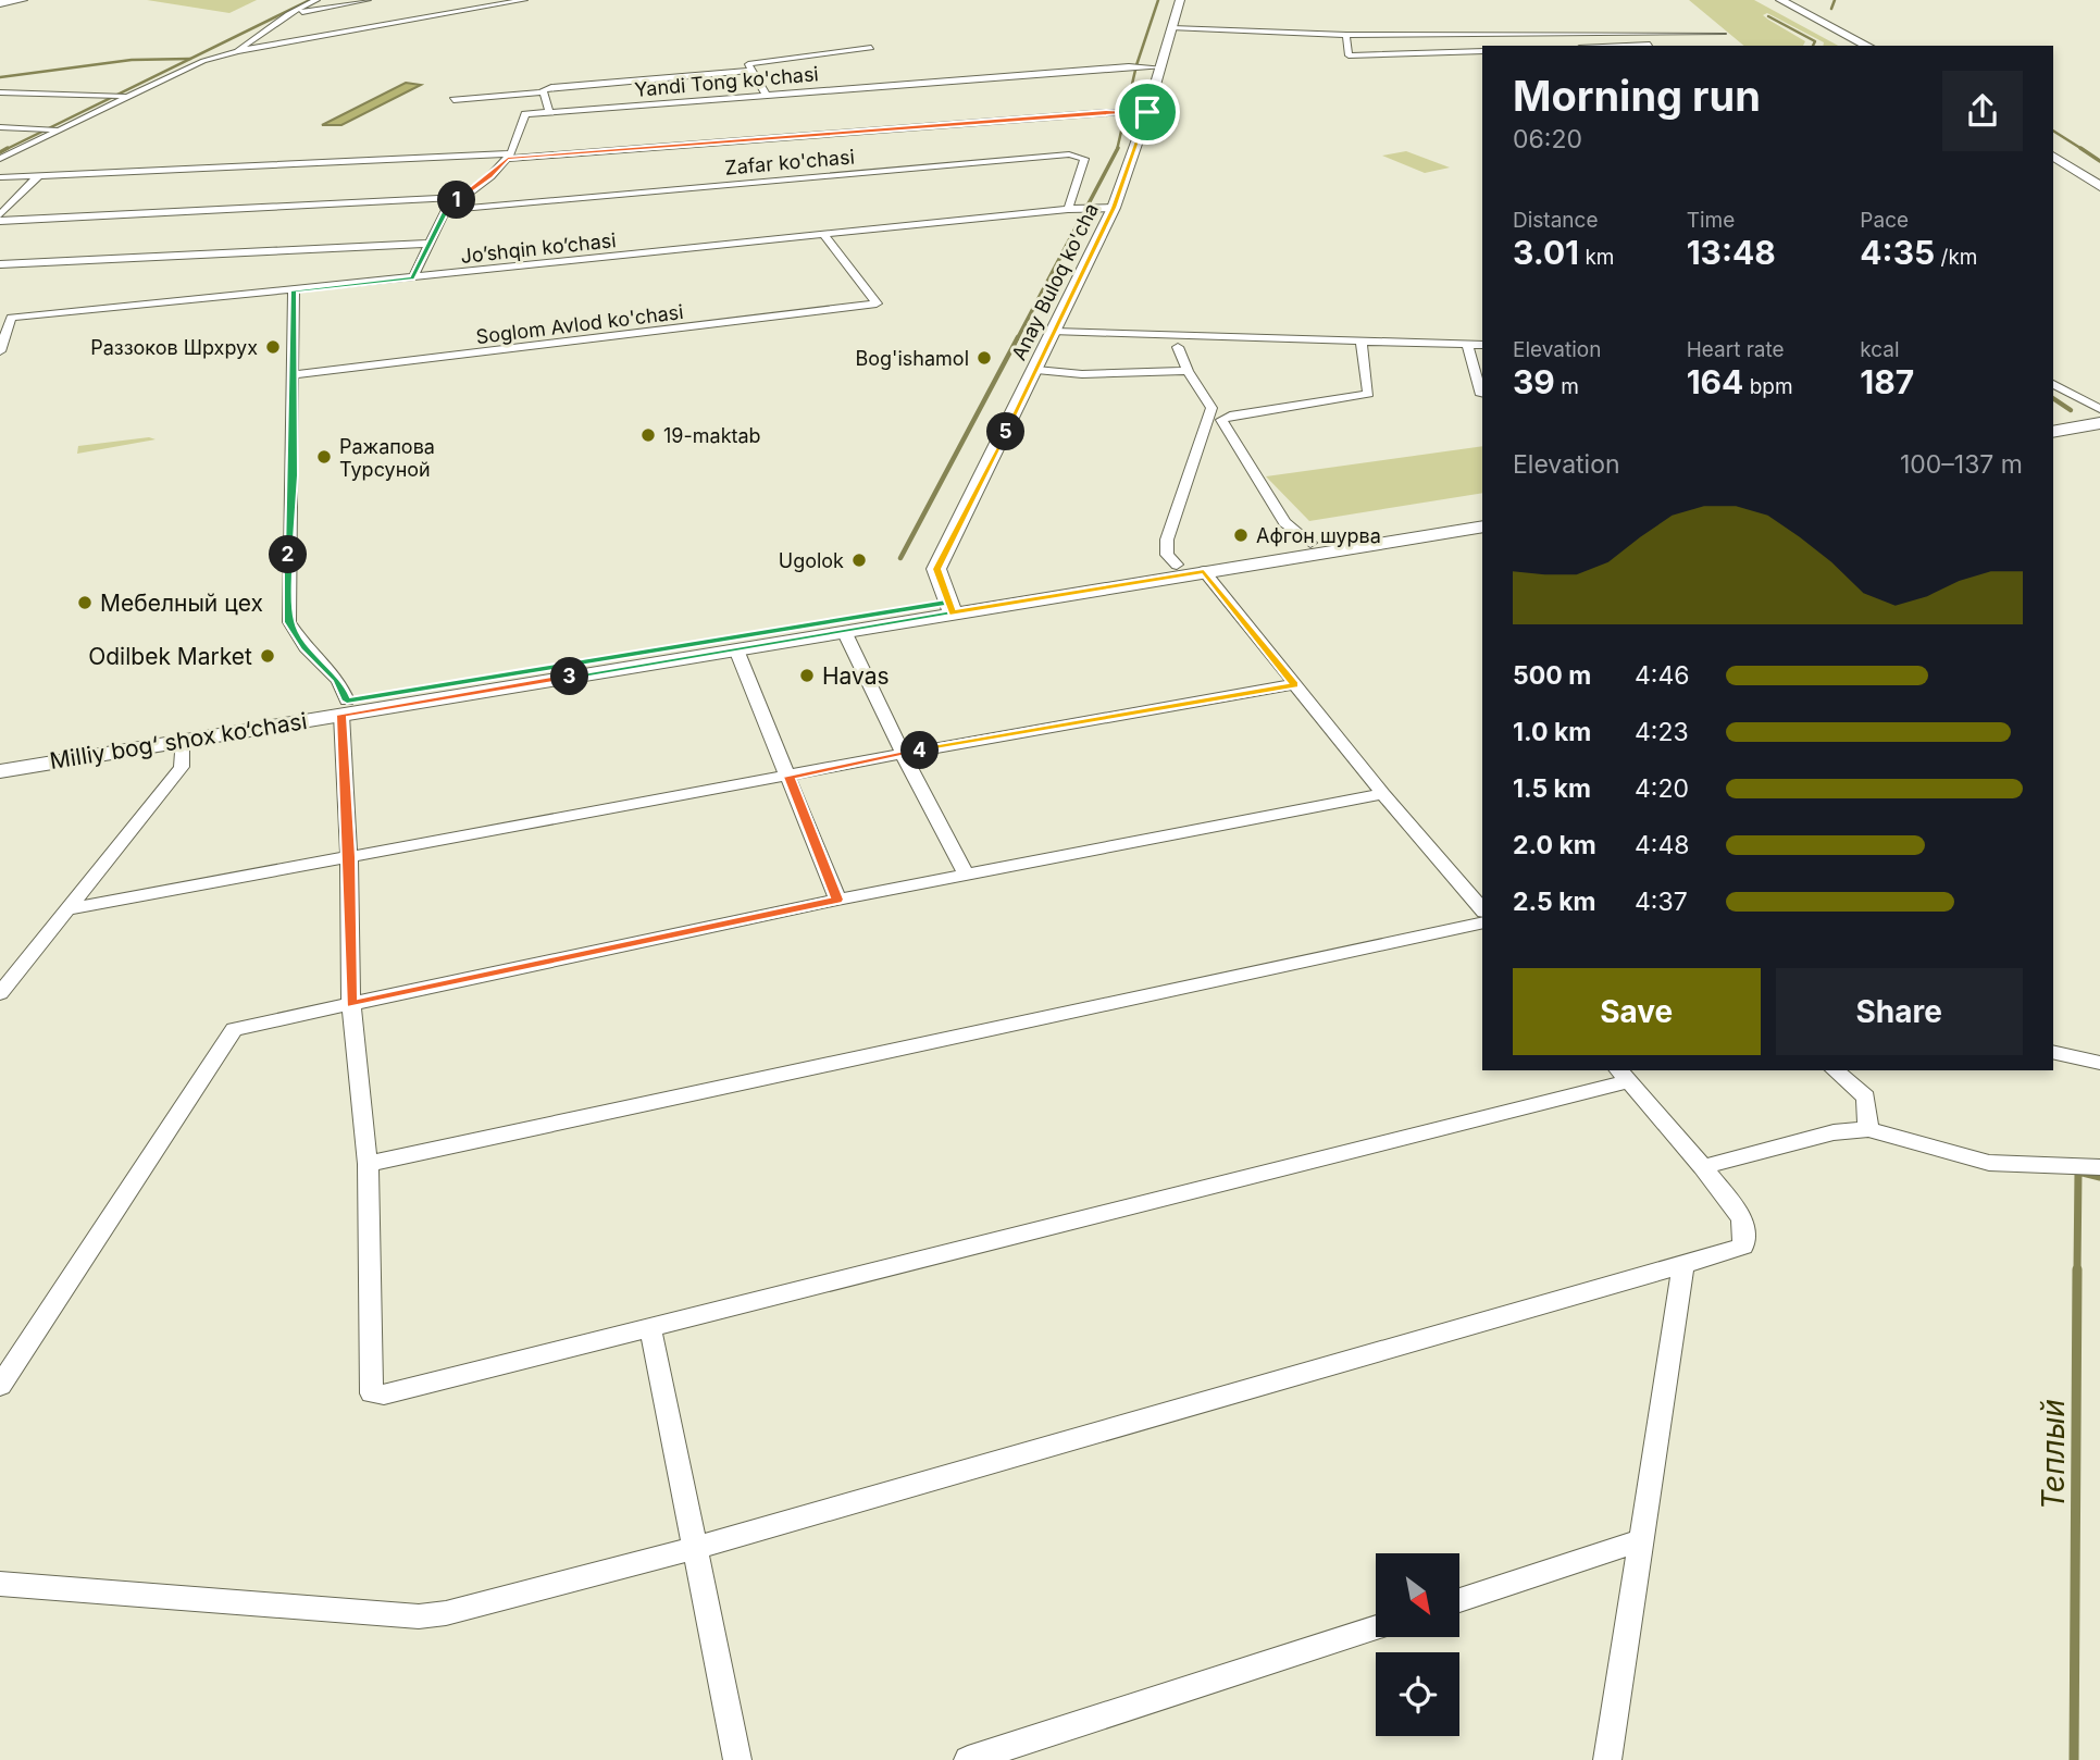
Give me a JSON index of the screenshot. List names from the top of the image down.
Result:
{
  "streets": {
    "main road": ["Anay Buloq ko'cha", "Milliy bog‘ shox ko‘chasi"],
    "street": [
      "Yandi Tong ko'chasi",
      "Zafar ko'chasi",
      "Joʼshqin koʼchasi",
      "Soglom Avlod ko'chasi"
    ]
  },
  "crossings": [
    ["Yandi Tong ko'chasi", "Zafar ko'chasi"],
    ["Yandi Tong ko'chasi", "Joʼshqin koʼchasi"],
    ["Yandi Tong ko'chasi", "Anay Buloq ko'cha"],
    ["Zafar ko'chasi", "Joʼshqin koʼchasi"],
    ["Joʼshqin koʼchasi", "Anay Buloq ko'cha"],
    ["Joʼshqin koʼchasi", "Soglom Avlod ko'chasi"],
    ["Anay Buloq ko'cha", "Milliy bog‘ shox ko‘chasi"]
  ],
  "water": ["Теплый"],
  "places": [
    "Раззоков Шрхрух",
    "Bog'ishamol",
    "19-maktab",
    "Ражапова Турсуной",
    "Афгон шурва",
    "Ugolok",
    "Мебелный цех",
    "Odilbek Market",
    "Havas"
  ],
  "north": "bottom right",
  "page": {
    "heading": ["Morning run", "06:20"],
    "stats": [
      ["Distance", "3.01 km"],
      ["Time", "13:48"],
      ["Pace", "4:35 /km"],
      ["Elevation", "39 m"],
      ["Heart rate", "164 bpm"],
      ["kcal", "187"]
    ],
    "pins": [
      "1",
      "5",
      "2",
      "3",
      "4"
    ],
    "chart": ["Elevation", "100–137 m"],
    "list": [
      {
        "name": "500 m",
        "note": "4:46"
      },
      {
        "name": "1.0 km",
        "note": "4:23"
      },
      {
        "name": "1.5 km",
        "note": "4:20"
      },
      {
        "name": "2.0 km",
        "note": "4:48"
      },
      {
        "name": "2.5 km",
        "note": "4:37"
      }
    ],
    "buttons": ["Save", "Share"]
  }
}
